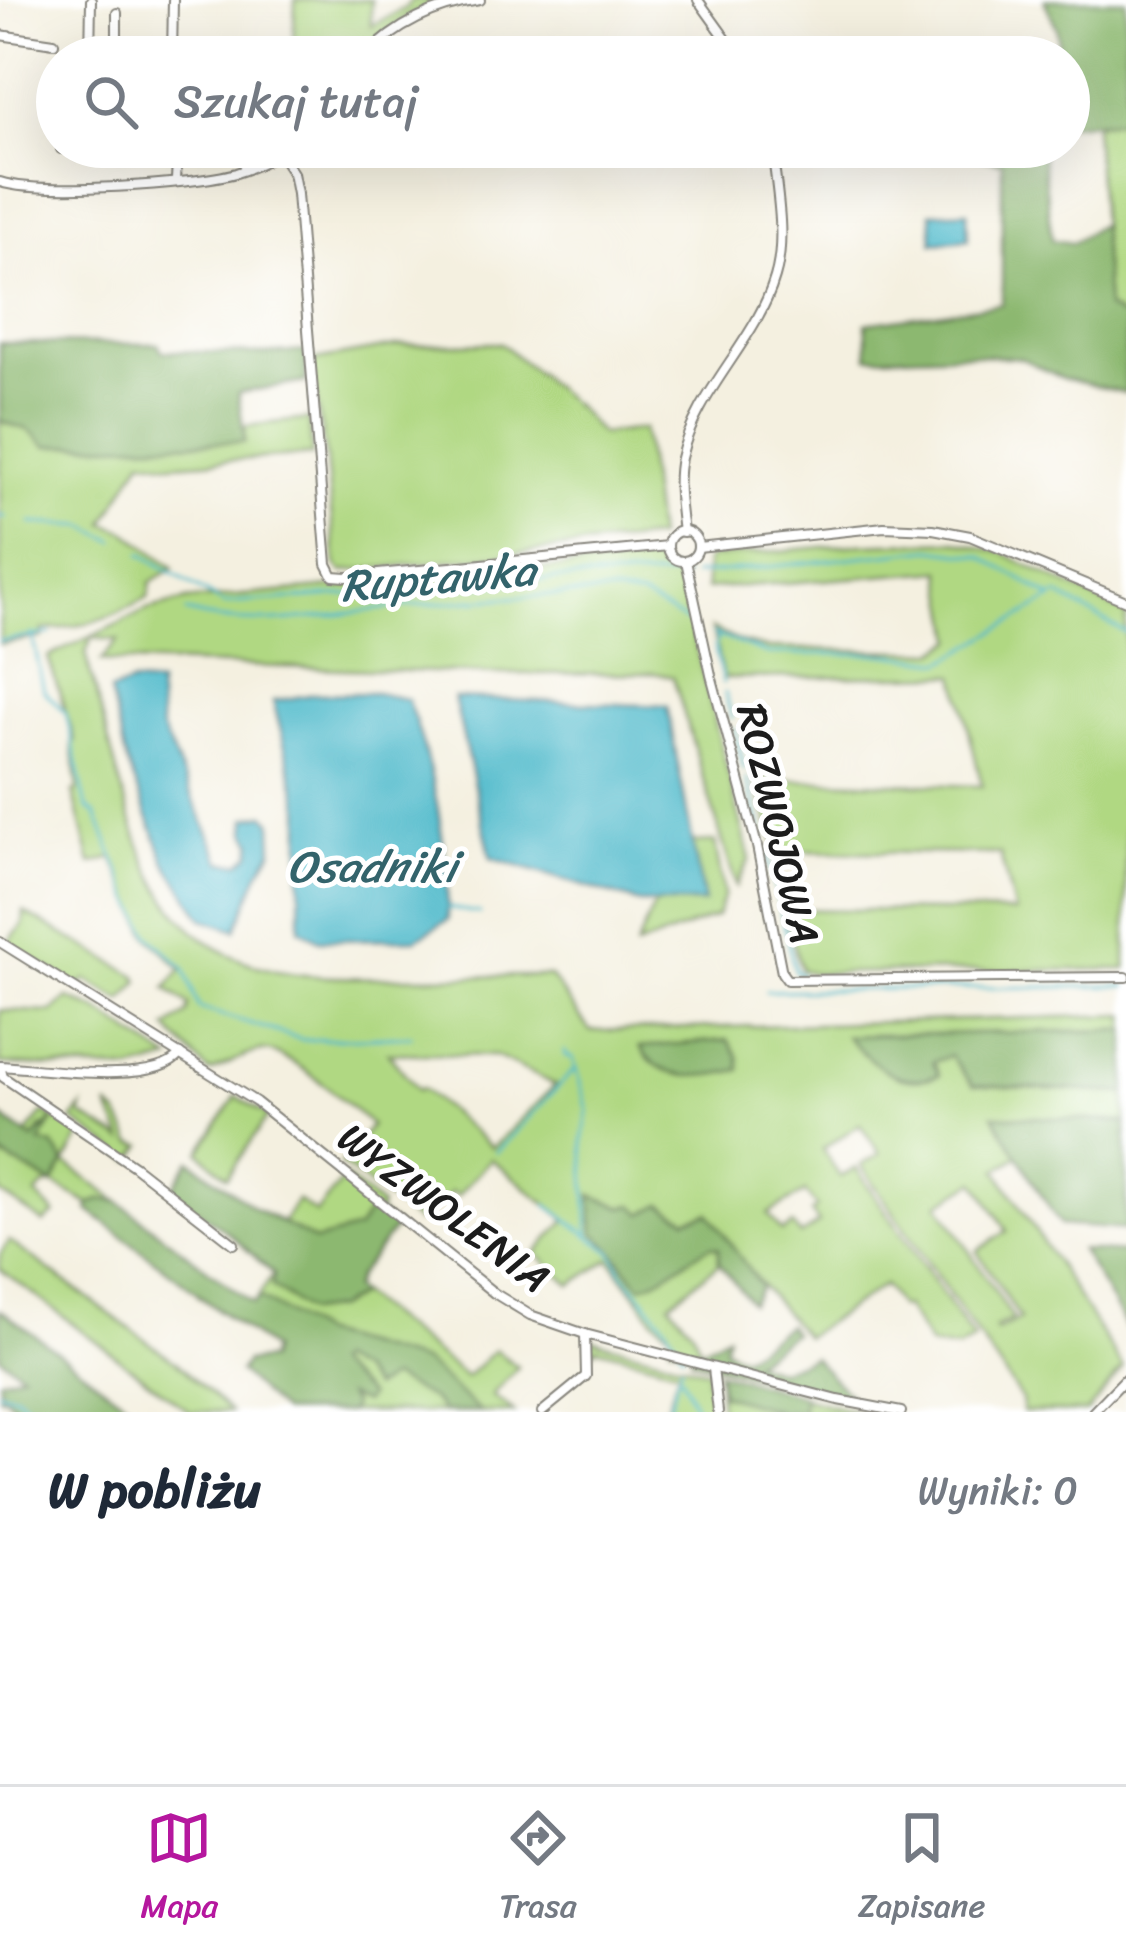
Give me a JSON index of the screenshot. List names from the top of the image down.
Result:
{
  "streets": {
    "street": ["ROZWOJOWA", "WYZWOLENIA"]
  },
  "water": ["Ruptawka", "Osadniki"],
  "page": {
    "search": "Szukaj tutaj",
    "heading": ["W pobliżu", "Wyniki: 0"],
    "nav": ["Mapa", "Trasa", "Zapisane"]
  }
}
